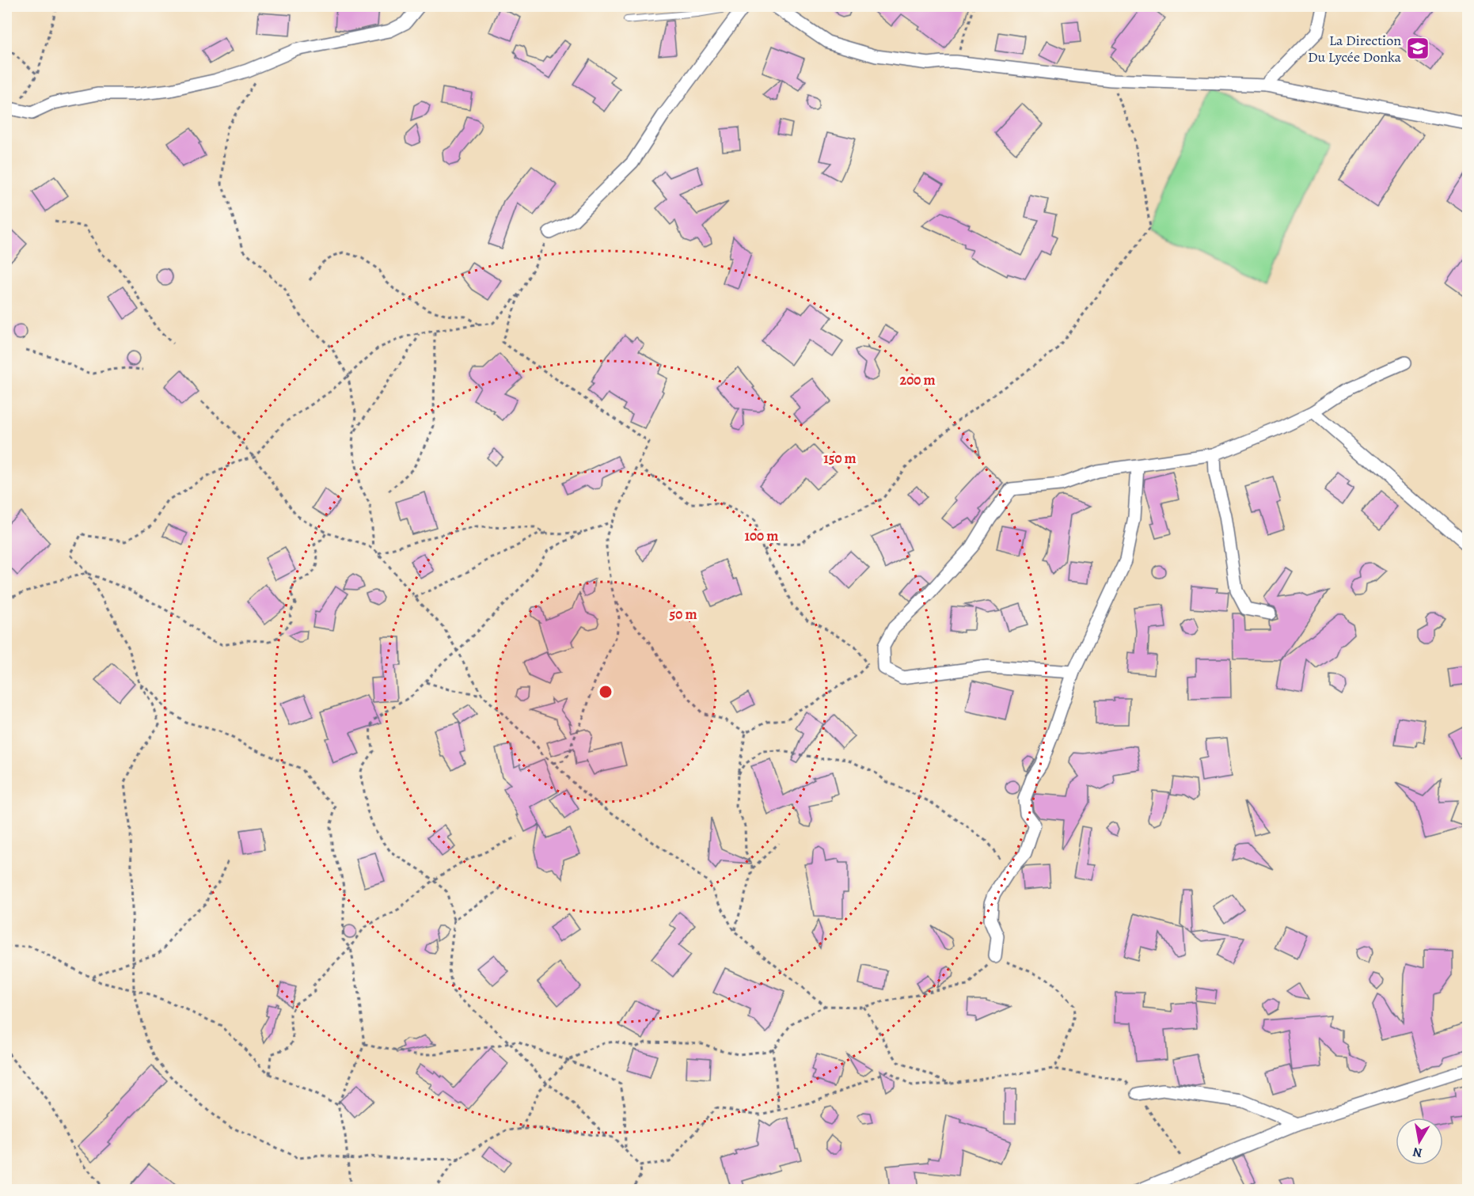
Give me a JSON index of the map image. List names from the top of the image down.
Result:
{
  "places": {
    "school or university": ["La Direction Du Lycée Donka"]
  },
  "north": "bottom",
  "rings": [
    "200 m",
    "150 m",
    "100 m",
    "50 m"
  ]
}
